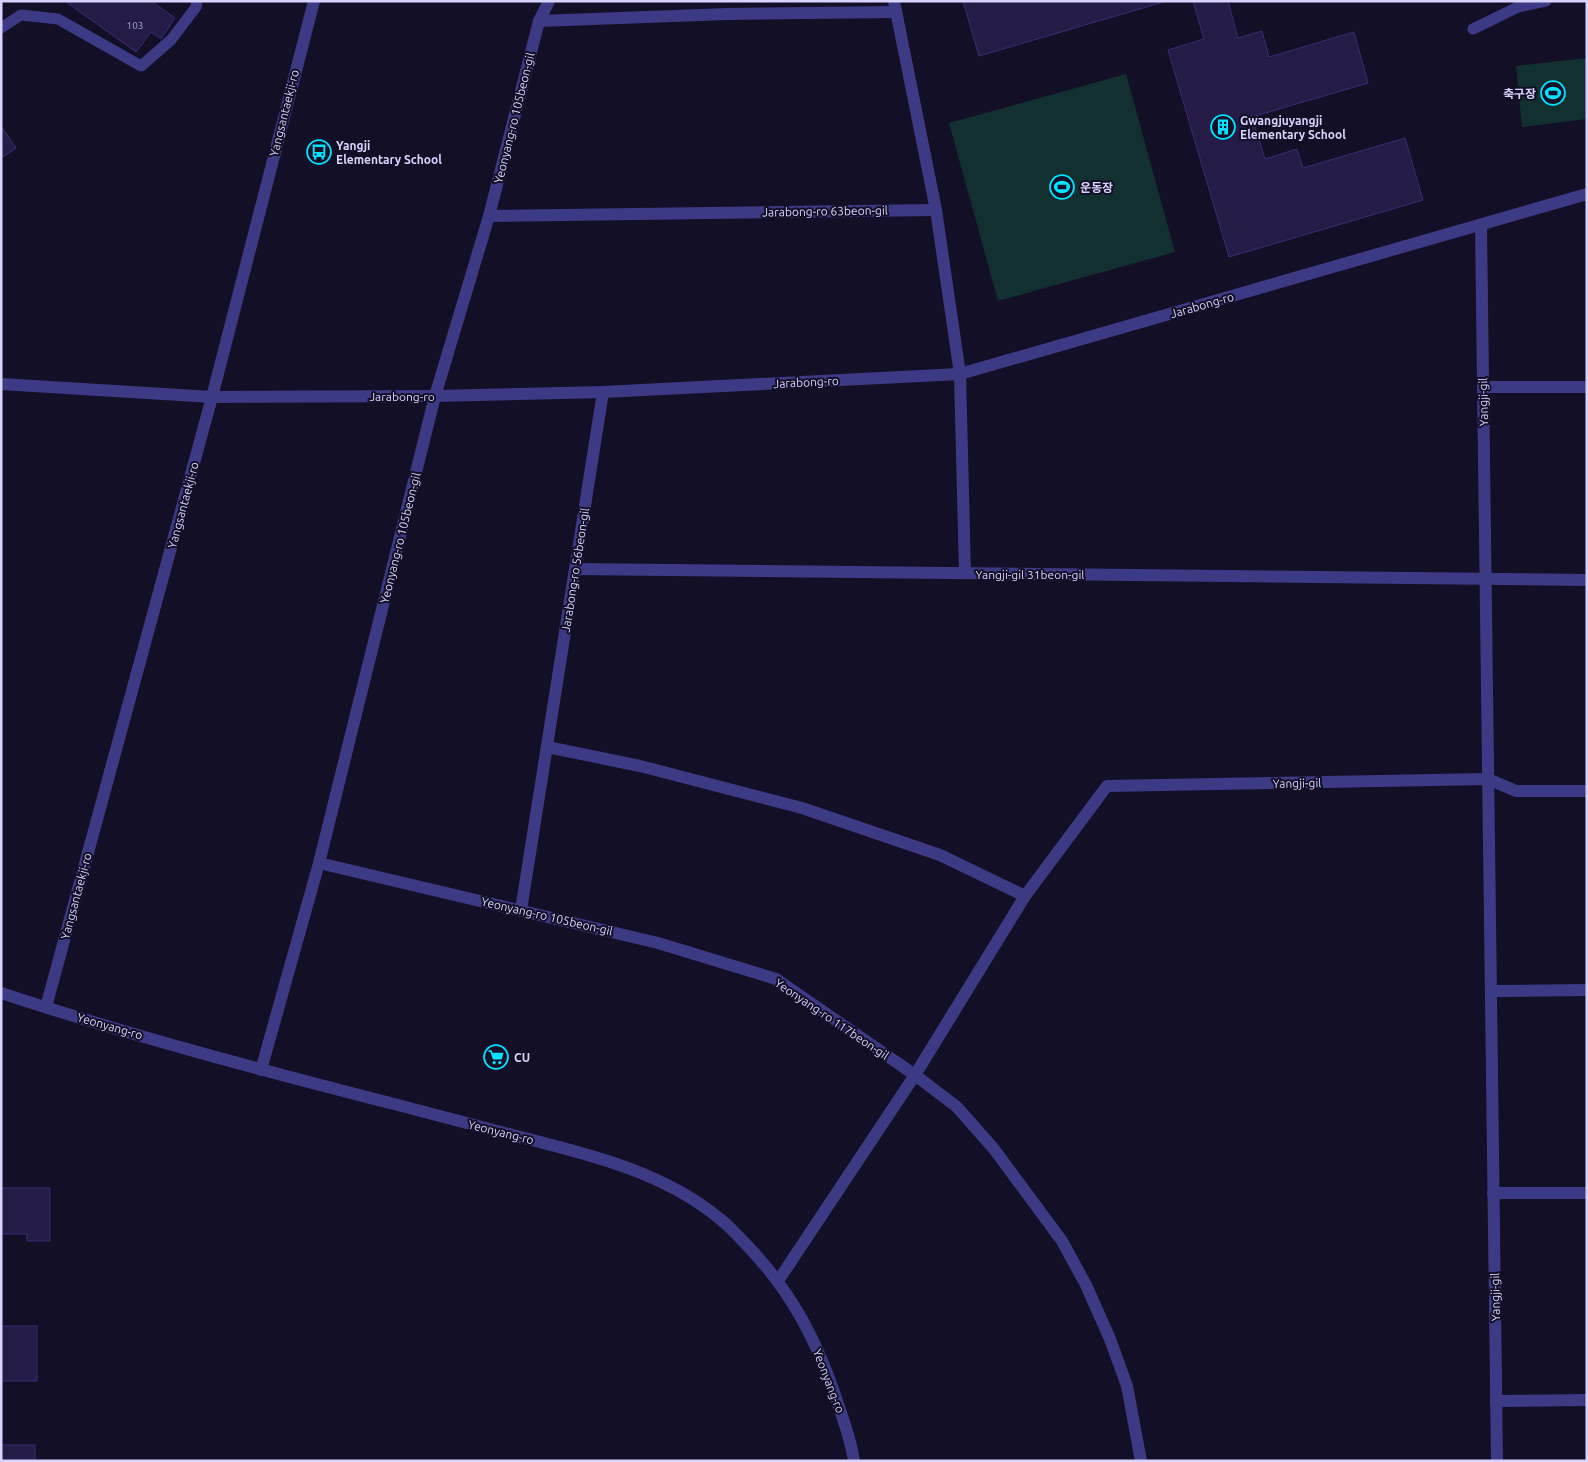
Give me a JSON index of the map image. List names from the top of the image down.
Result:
{
  "streets": {
    "street": [
      "Yangsantaekji-ro",
      "Yeonyang-ro 105beon-gil",
      "Jarabong-ro 63beon-gil",
      "Jarabong-ro",
      "Yangji-gil",
      "Jarabong-ro 56beon-gil",
      "Yangji-gil 31beon-gil",
      "Yeonyang-ro 117beon-gil",
      "Yeonyang-ro"
    ]
  },
  "crossings": [
    ["Yangsantaekji-ro", "Jarabong-ro"],
    ["Yangsantaekji-ro", "Yeonyang-ro"],
    ["Yeonyang-ro 105beon-gil", "Jarabong-ro 63beon-gil"],
    ["Yeonyang-ro 105beon-gil", "Jarabong-ro"],
    ["Yeonyang-ro 105beon-gil", "Jarabong-ro 56beon-gil"],
    ["Yeonyang-ro 105beon-gil", "Yeonyang-ro 117beon-gil"],
    ["Yeonyang-ro 105beon-gil", "Yeonyang-ro"],
    ["Jarabong-ro", "Yangji-gil"],
    ["Jarabong-ro", "Jarabong-ro 56beon-gil"],
    ["Yangji-gil", "Yangji-gil 31beon-gil"],
    ["Jarabong-ro 56beon-gil", "Yangji-gil 31beon-gil"]
  ],
  "places": {
    "sports": ["축구장", "운동장"],
    "building": ["Gwangjuyangji Elementary School"],
    "bus stop": ["Yangji Elementary School"],
    "supermarket": ["CU"]
  },
  "house_numbers": ["103"]
}
